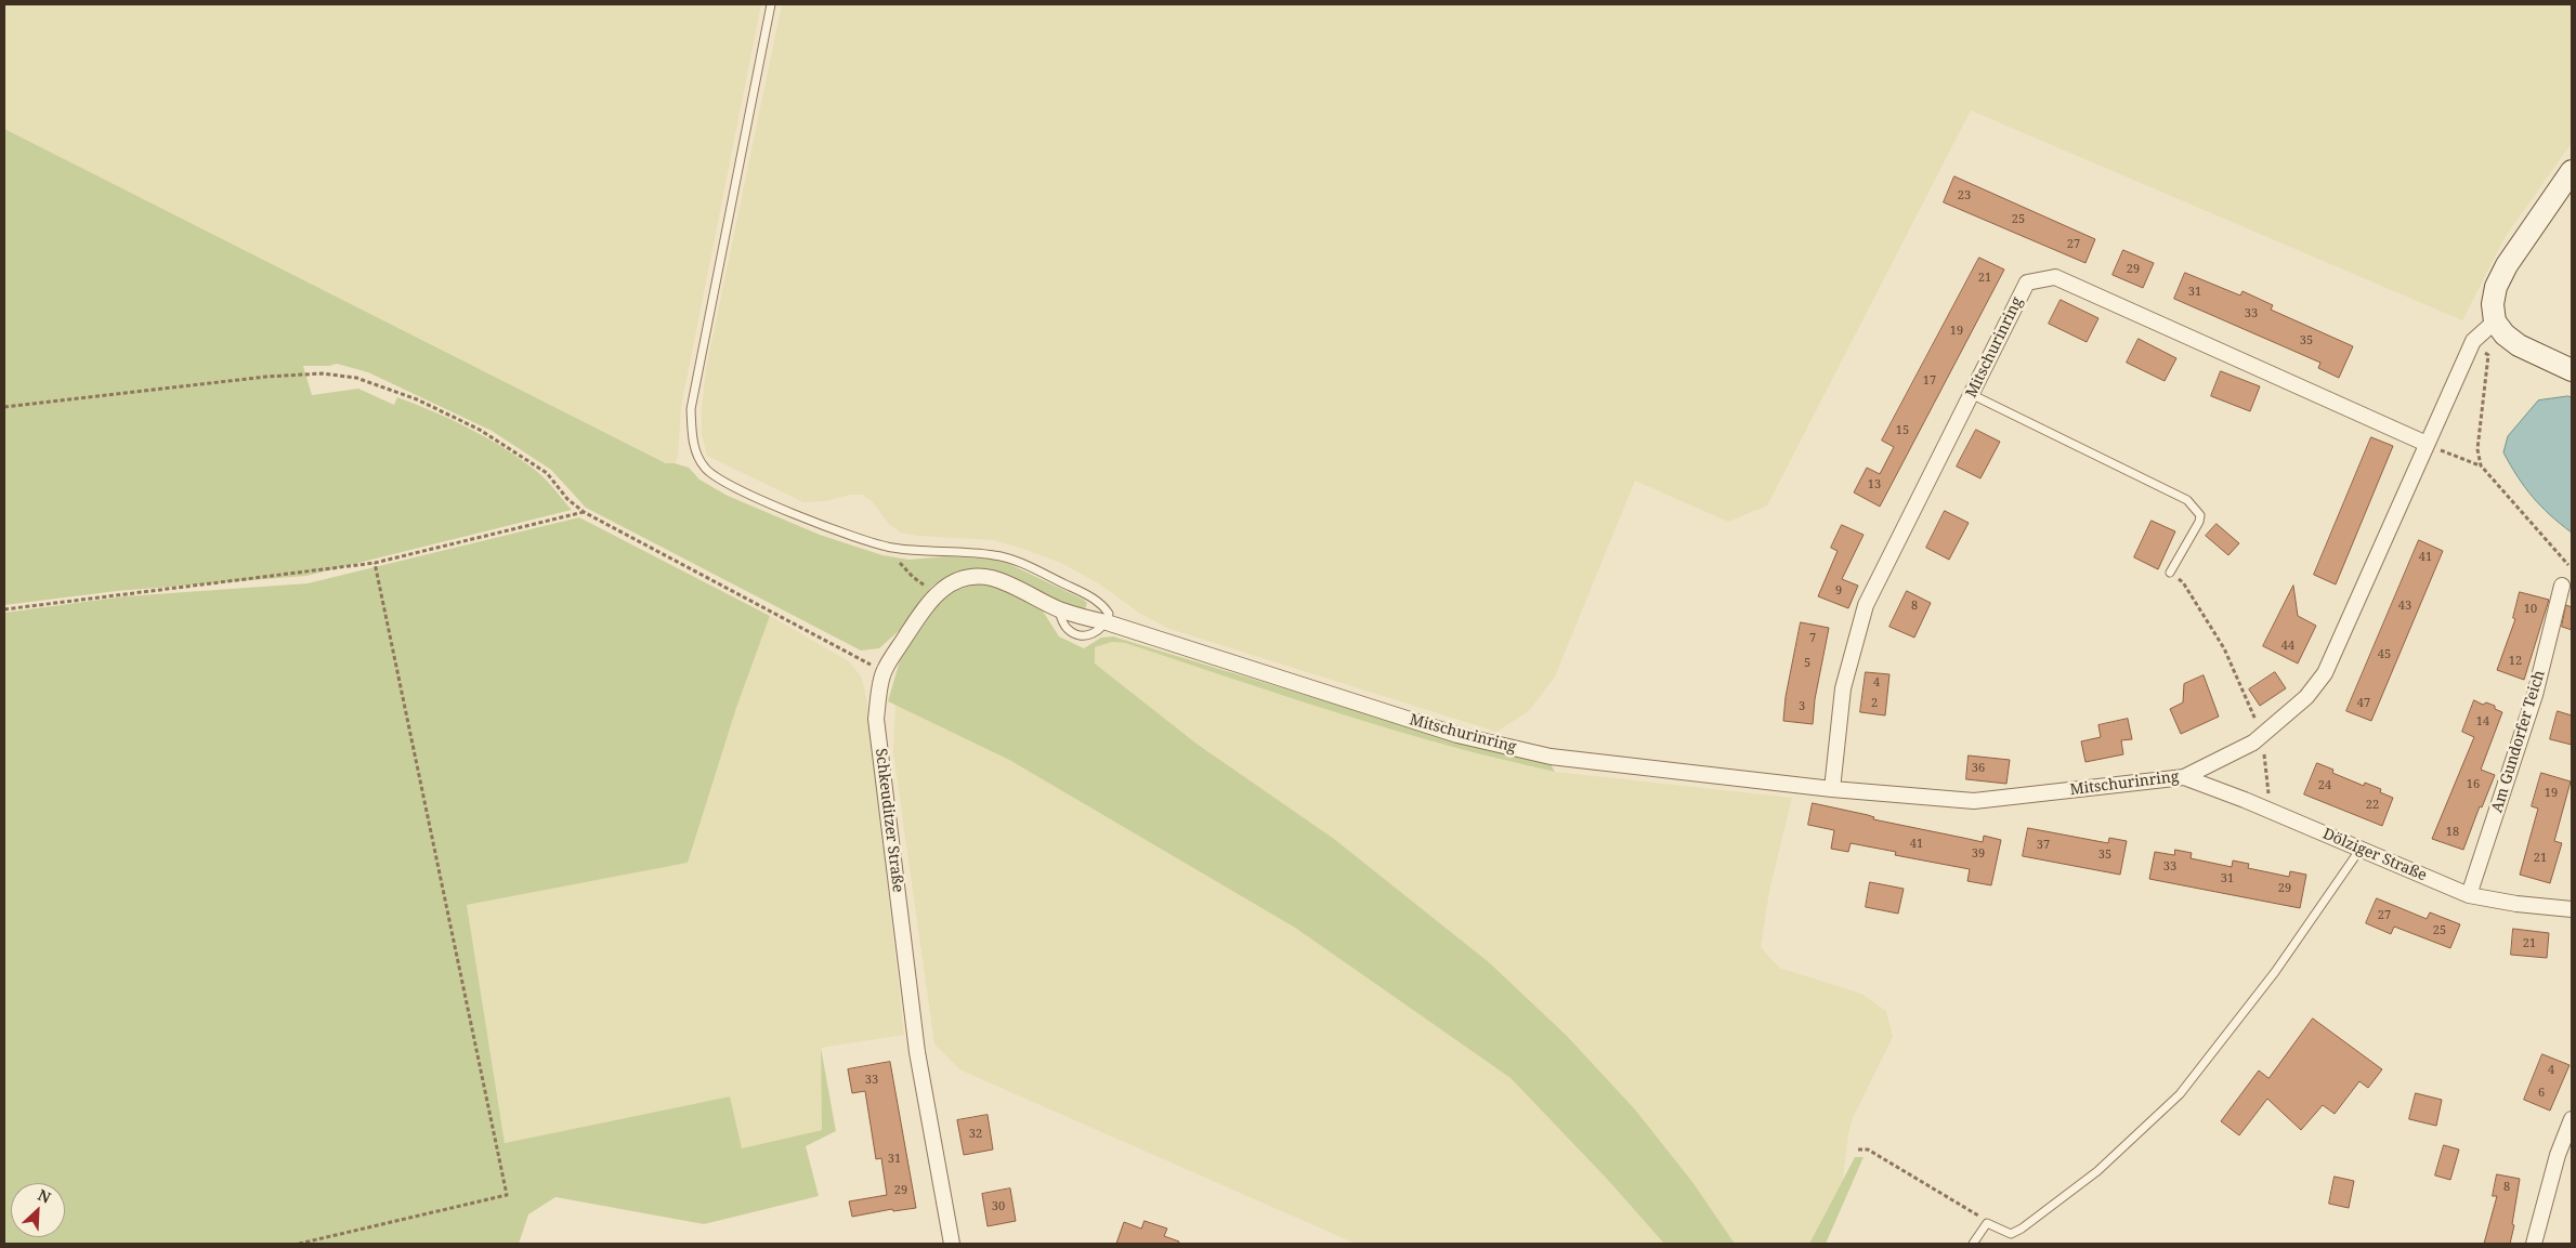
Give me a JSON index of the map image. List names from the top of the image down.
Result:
{
  "streets": {
    "street": [
      "Mitschurinring",
      "Am Gundorfer Teich",
      "Schkeuditzer Straße",
      "Dölziger Straße"
    ]
  },
  "crossings": [
    ["Mitschurinring", "Schkeuditzer Straße"],
    ["Mitschurinring", "Dölziger Straße"],
    ["Am Gundorfer Teich", "Dölziger Straße"]
  ],
  "house_numbers": [
    "23",
    "25",
    "27",
    "29",
    "21",
    "31",
    "33",
    "19",
    "35",
    "17",
    "15",
    "13",
    "41",
    "9",
    "8",
    "43",
    "10",
    "7",
    "44",
    "45",
    "12",
    "5",
    "4",
    "2",
    "47",
    "3",
    "14",
    "36",
    "16",
    "24",
    "19",
    "22",
    "18",
    "41",
    "37",
    "39",
    "35",
    "21",
    "33",
    "31",
    "29",
    "27",
    "25",
    "21",
    "4",
    "33",
    "6",
    "32",
    "31",
    "8",
    "29",
    "30"
  ],
  "north": "top right"
}
